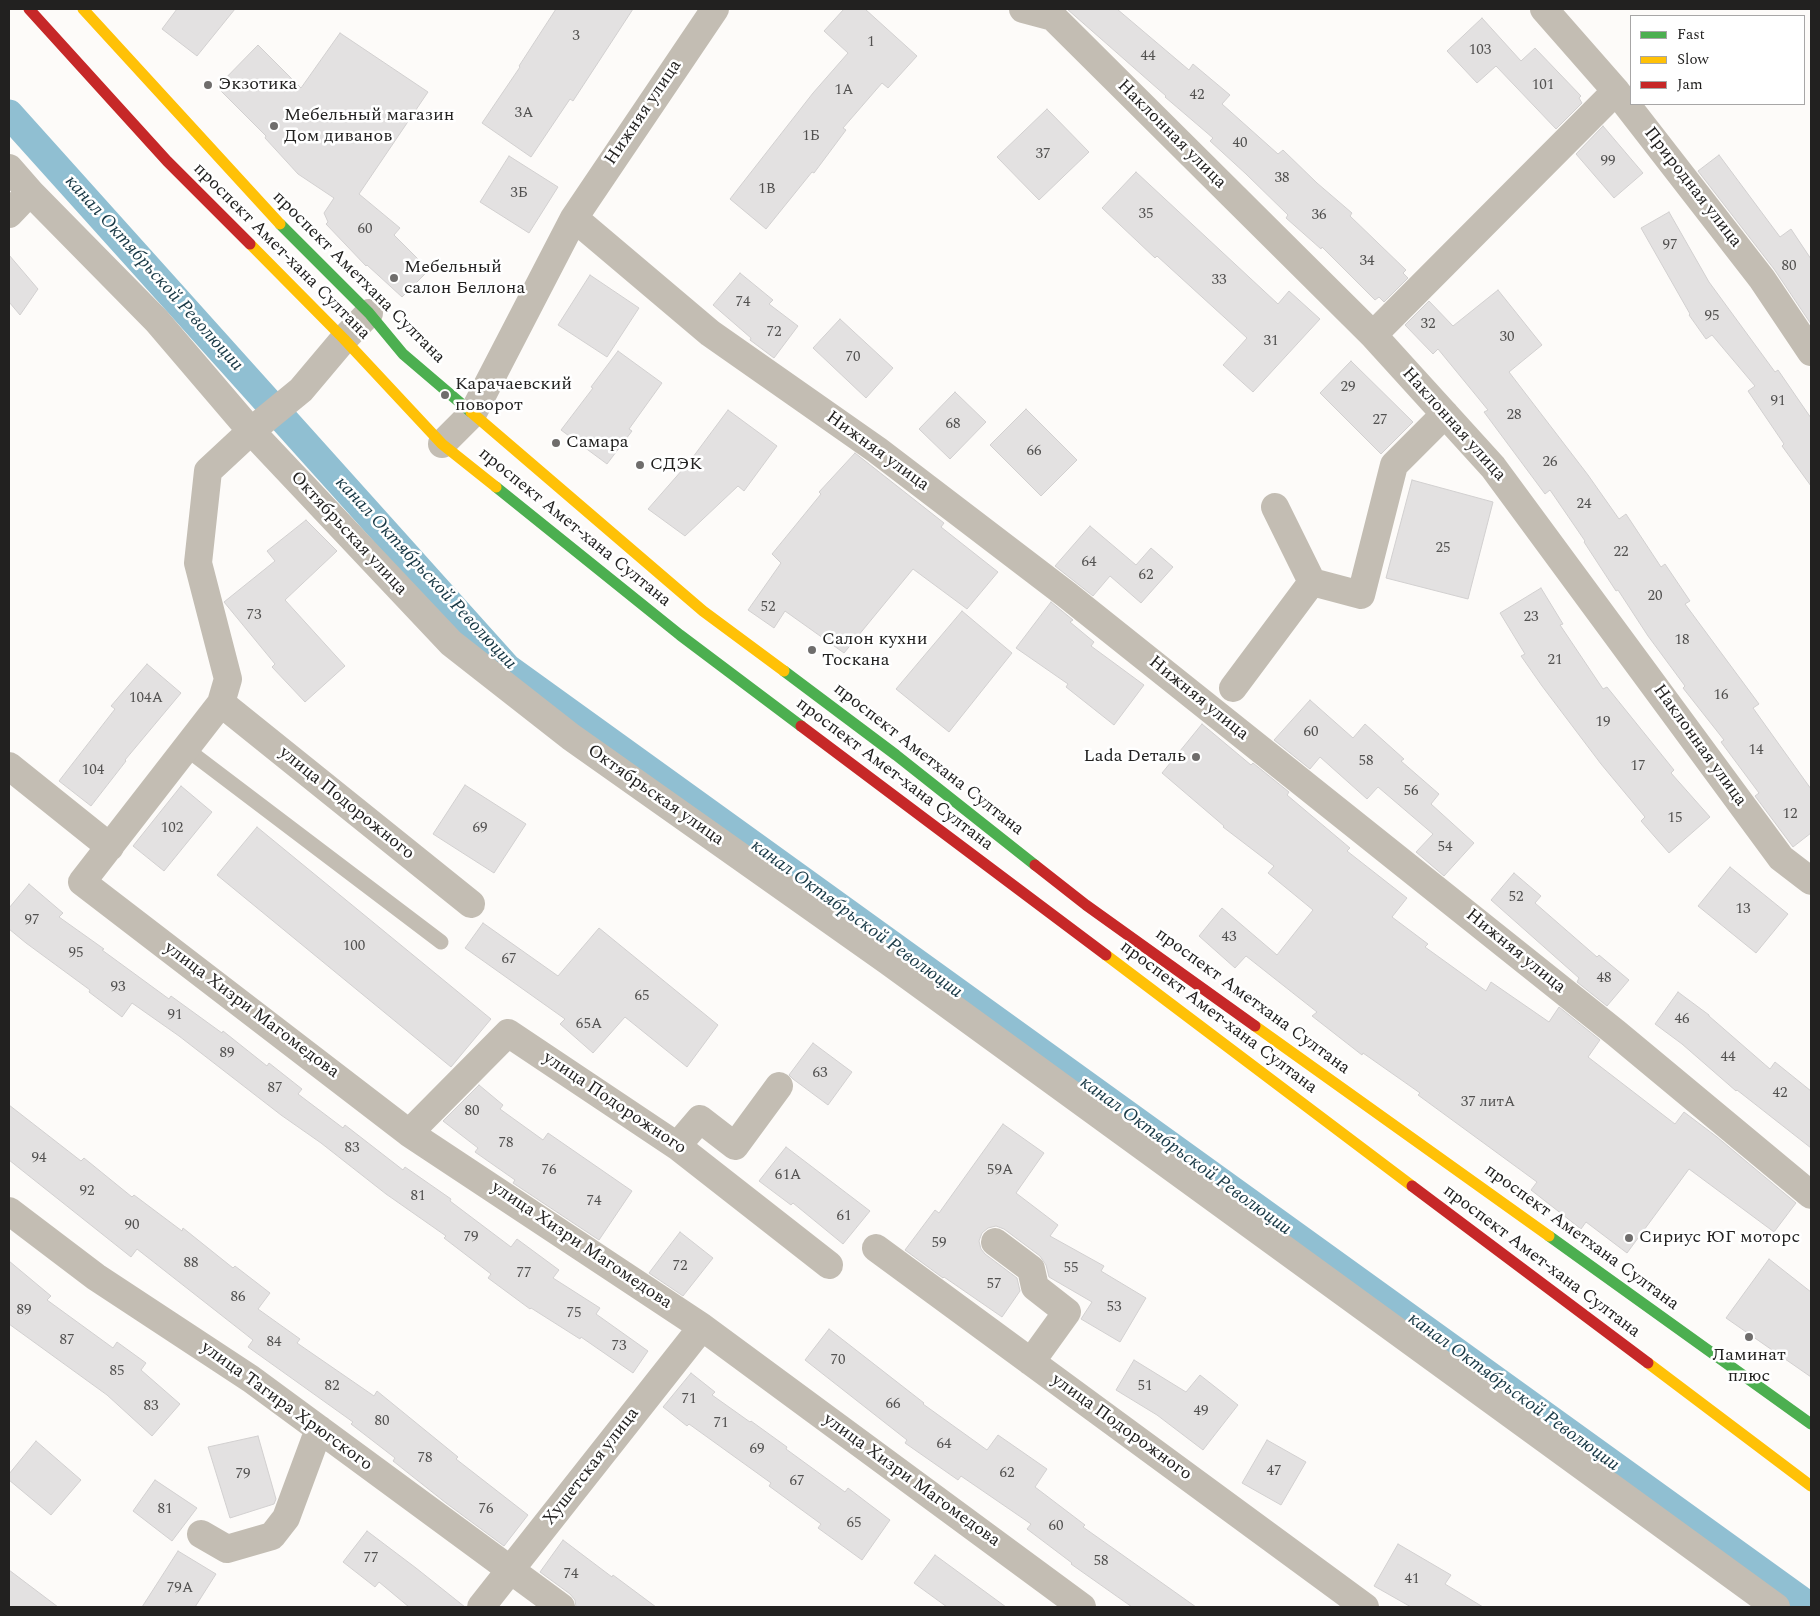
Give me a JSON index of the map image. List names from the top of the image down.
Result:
{
  "streets": {
    "main road": ["проспект Амет-хана Султана", "проспект Аметхана Султана"],
    "street": [
      "Нижняя улица",
      "Наклонная улица",
      "Природная улица",
      "Октябрьская улица",
      "улица Подорожного",
      "улица Хизри Магомедова",
      "улица Тагира Хрюгского",
      "Хушетская улица"
    ]
  },
  "crossings": [
    ["Нижняя улица", "проспект Амет-хана Султана"],
    ["Нижняя улица", "проспект Аметхана Султана"],
    ["улица Подорожного", "улица Хизри Магомедова"],
    ["улица Хизри Магомедова", "Хушетская улица"],
    ["улица Тагира Хрюгского", "Хушетская улица"]
  ],
  "water": ["канал Октябрьской Революции"],
  "places": [
    "Экзотика",
    "Мебельный магазин Дом диванов",
    "Мебельный салон Беллона",
    "Карачаевский поворот",
    "Самара",
    "СДЭК",
    "Салон кухни Тоскана",
    "Lada Dеталь",
    "Сириус ЮГ моторс",
    "Ламинат плюс"
  ],
  "house_numbers": [
    "3",
    "1",
    "103",
    "44",
    "101",
    "1А",
    "42",
    "3А",
    "1Б",
    "40",
    "37",
    "99",
    "38",
    "1В",
    "3Б",
    "35",
    "36",
    "60",
    "97",
    "34",
    "80",
    "33",
    "74",
    "95",
    "32",
    "72",
    "30",
    "31",
    "70",
    "29",
    "91",
    "28",
    "27",
    "68",
    "66",
    "26",
    "24",
    "25",
    "22",
    "64",
    "62",
    "20",
    "52",
    "73",
    "23",
    "18",
    "21",
    "16",
    "104А",
    "19",
    "60",
    "14",
    "58",
    "17",
    "104",
    "56",
    "12",
    "15",
    "102",
    "69",
    "54",
    "52",
    "13",
    "97",
    "43",
    "100",
    "95",
    "67",
    "48",
    "93",
    "65",
    "91",
    "46",
    "65А",
    "89",
    "44",
    "63",
    "87",
    "42",
    "37 литА",
    "80",
    "78",
    "83",
    "94",
    "76",
    "59А",
    "61А",
    "92",
    "81",
    "74",
    "61",
    "90",
    "79",
    "59",
    "88",
    "72",
    "55",
    "77",
    "57",
    "86",
    "53",
    "89",
    "75",
    "87",
    "84",
    "73",
    "70",
    "85",
    "82",
    "51",
    "71",
    "66",
    "83",
    "49",
    "80",
    "71",
    "64",
    "69",
    "78",
    "47",
    "62",
    "79",
    "67",
    "81",
    "76",
    "65",
    "60",
    "77",
    "58",
    "74",
    "41",
    "79А"
  ],
  "legend": ["Fast", "Slow", "Jam"]
}
